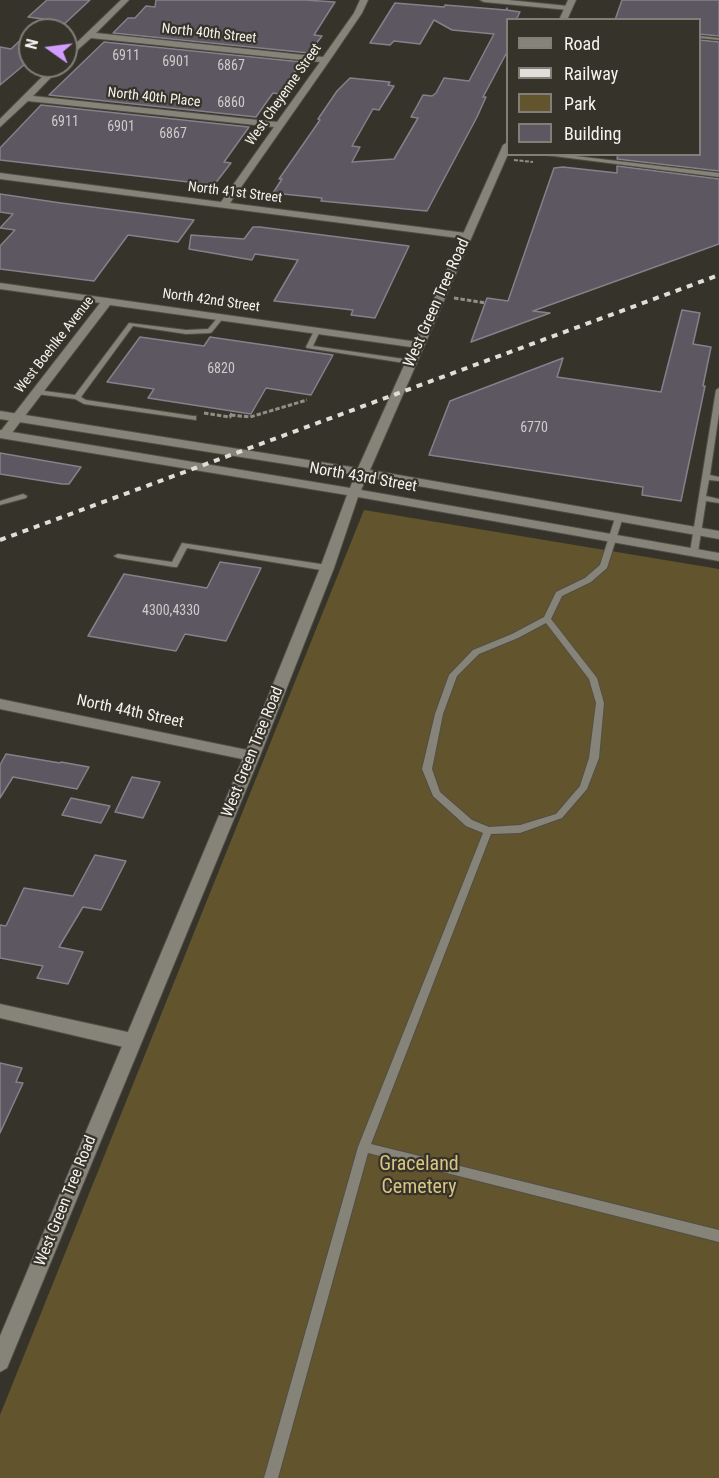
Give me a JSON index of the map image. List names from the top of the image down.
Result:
{
  "streets": {
    "street": [
      "North 40th Street",
      "West Cheyenne Street",
      "North 40th Place",
      "North 41st Street",
      "North 42nd Street",
      "West Green Tree Road",
      "West Boehlke Avenue",
      "North 43rd Street",
      "North 44th Street"
    ]
  },
  "crossings": [
    ["North 40th Street", "West Cheyenne Street"],
    ["West Cheyenne Street", "North 40th Place"],
    ["West Cheyenne Street", "North 41st Street"],
    ["North 41st Street", "West Green Tree Road"],
    ["North 42nd Street", "West Green Tree Road"],
    ["North 42nd Street", "West Boehlke Avenue"],
    ["West Green Tree Road", "North 43rd Street"],
    ["West Green Tree Road", "North 44th Street"],
    ["West Boehlke Avenue", "North 43rd Street"]
  ],
  "parks": ["Graceland Cemetery"],
  "house_numbers": [
    "6911",
    "6901",
    "6867",
    "6860",
    "6911",
    "6901",
    "6867",
    "6820",
    "6770",
    "4300,4330"
  ],
  "legend": [
    "Road",
    "Railway",
    "Park",
    "Building"
  ],
  "north": "left"
}
